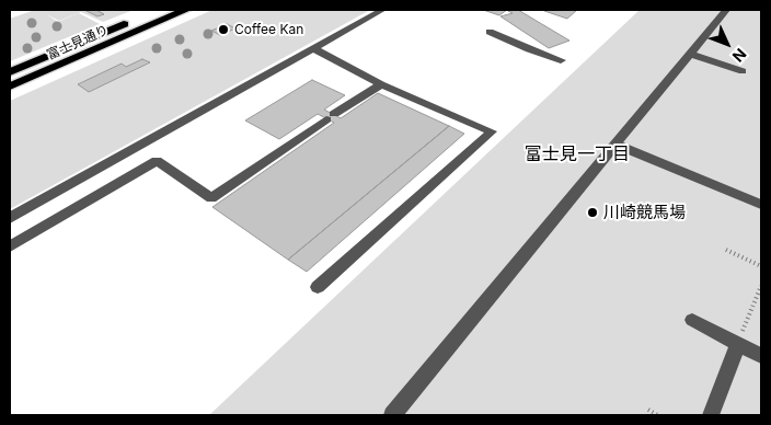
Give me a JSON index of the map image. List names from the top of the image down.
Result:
{
  "streets": {
    "highway": ["富士見通り"]
  },
  "districts": ["富士見一丁目"],
  "places": ["Coffee Kan", "川崎競馬場"],
  "north": "bottom right"
}
